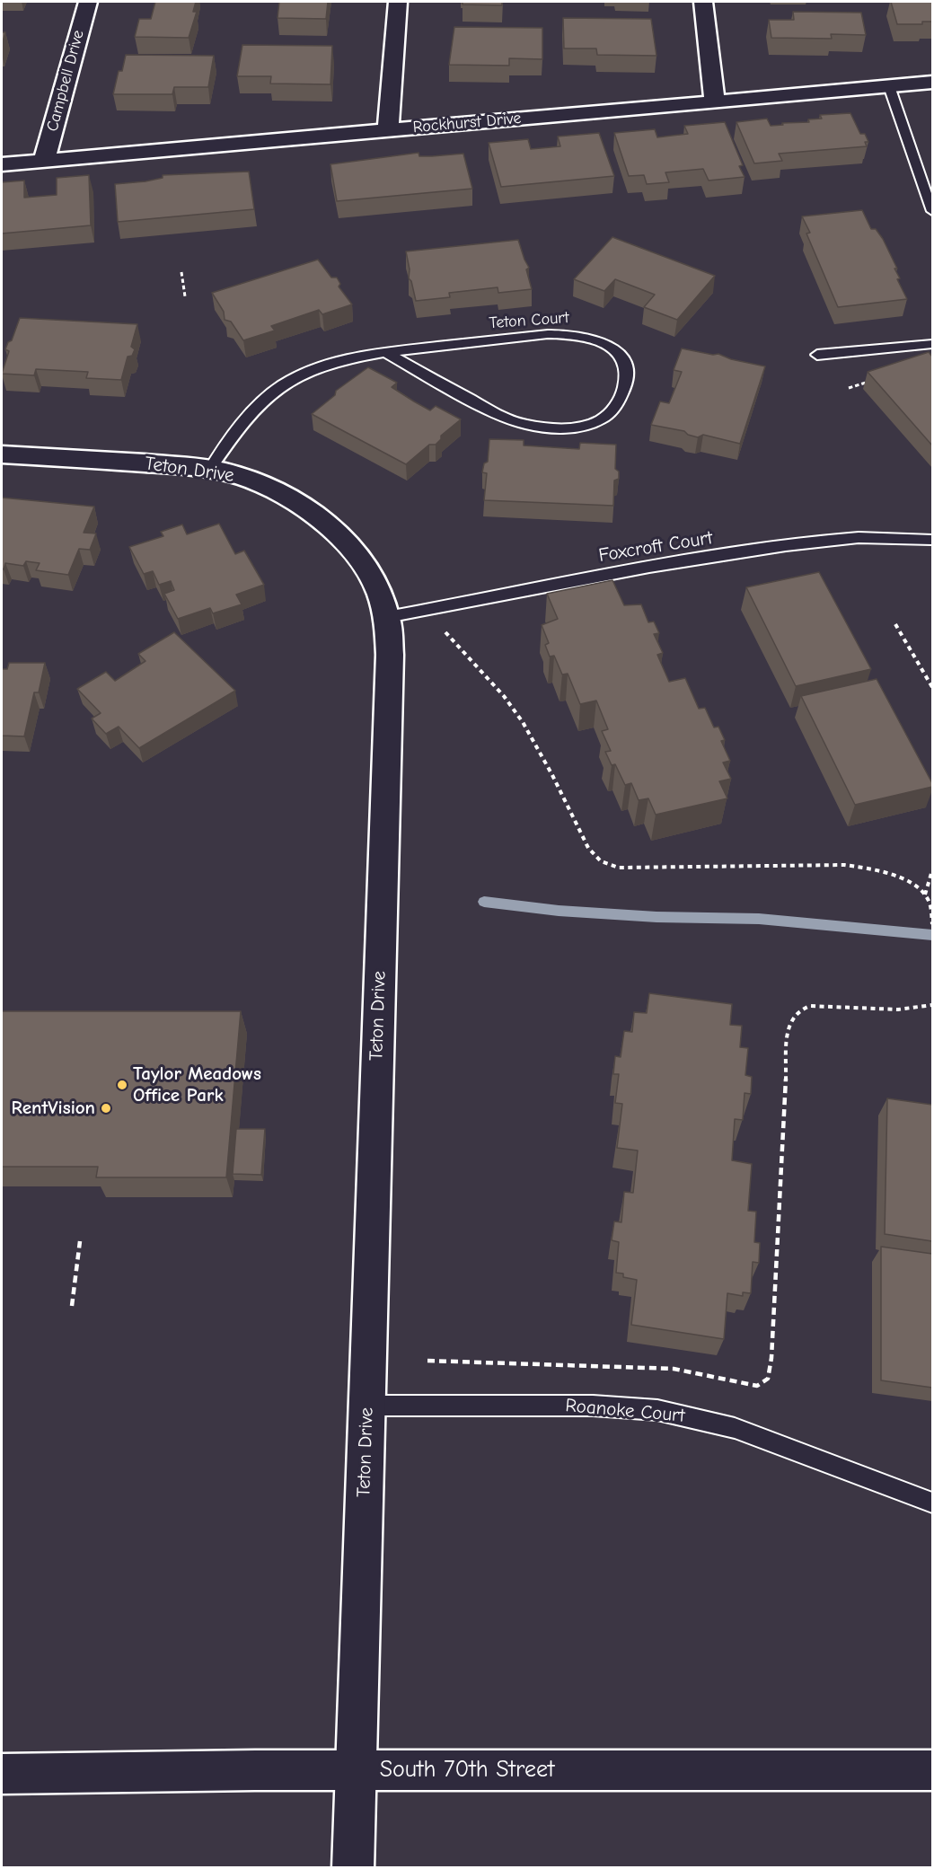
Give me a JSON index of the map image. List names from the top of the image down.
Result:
{
  "streets": {
    "street": [
      "Campbell Drive",
      "Rockhurst Drive",
      "Teton Drive",
      "South 70th Street"
    ],
    "lane": ["Teton Court", "Foxcroft Court", "Roanoke Court"]
  },
  "crossings": [
    ["Campbell Drive", "Rockhurst Drive"],
    ["Teton Court", "Teton Drive"],
    ["Teton Drive", "Foxcroft Court"],
    ["Teton Drive", "Roanoke Court"],
    ["Teton Drive", "South 70th Street"]
  ],
  "places": ["Taylor Meadows Office Park", "RentVision"]
}
